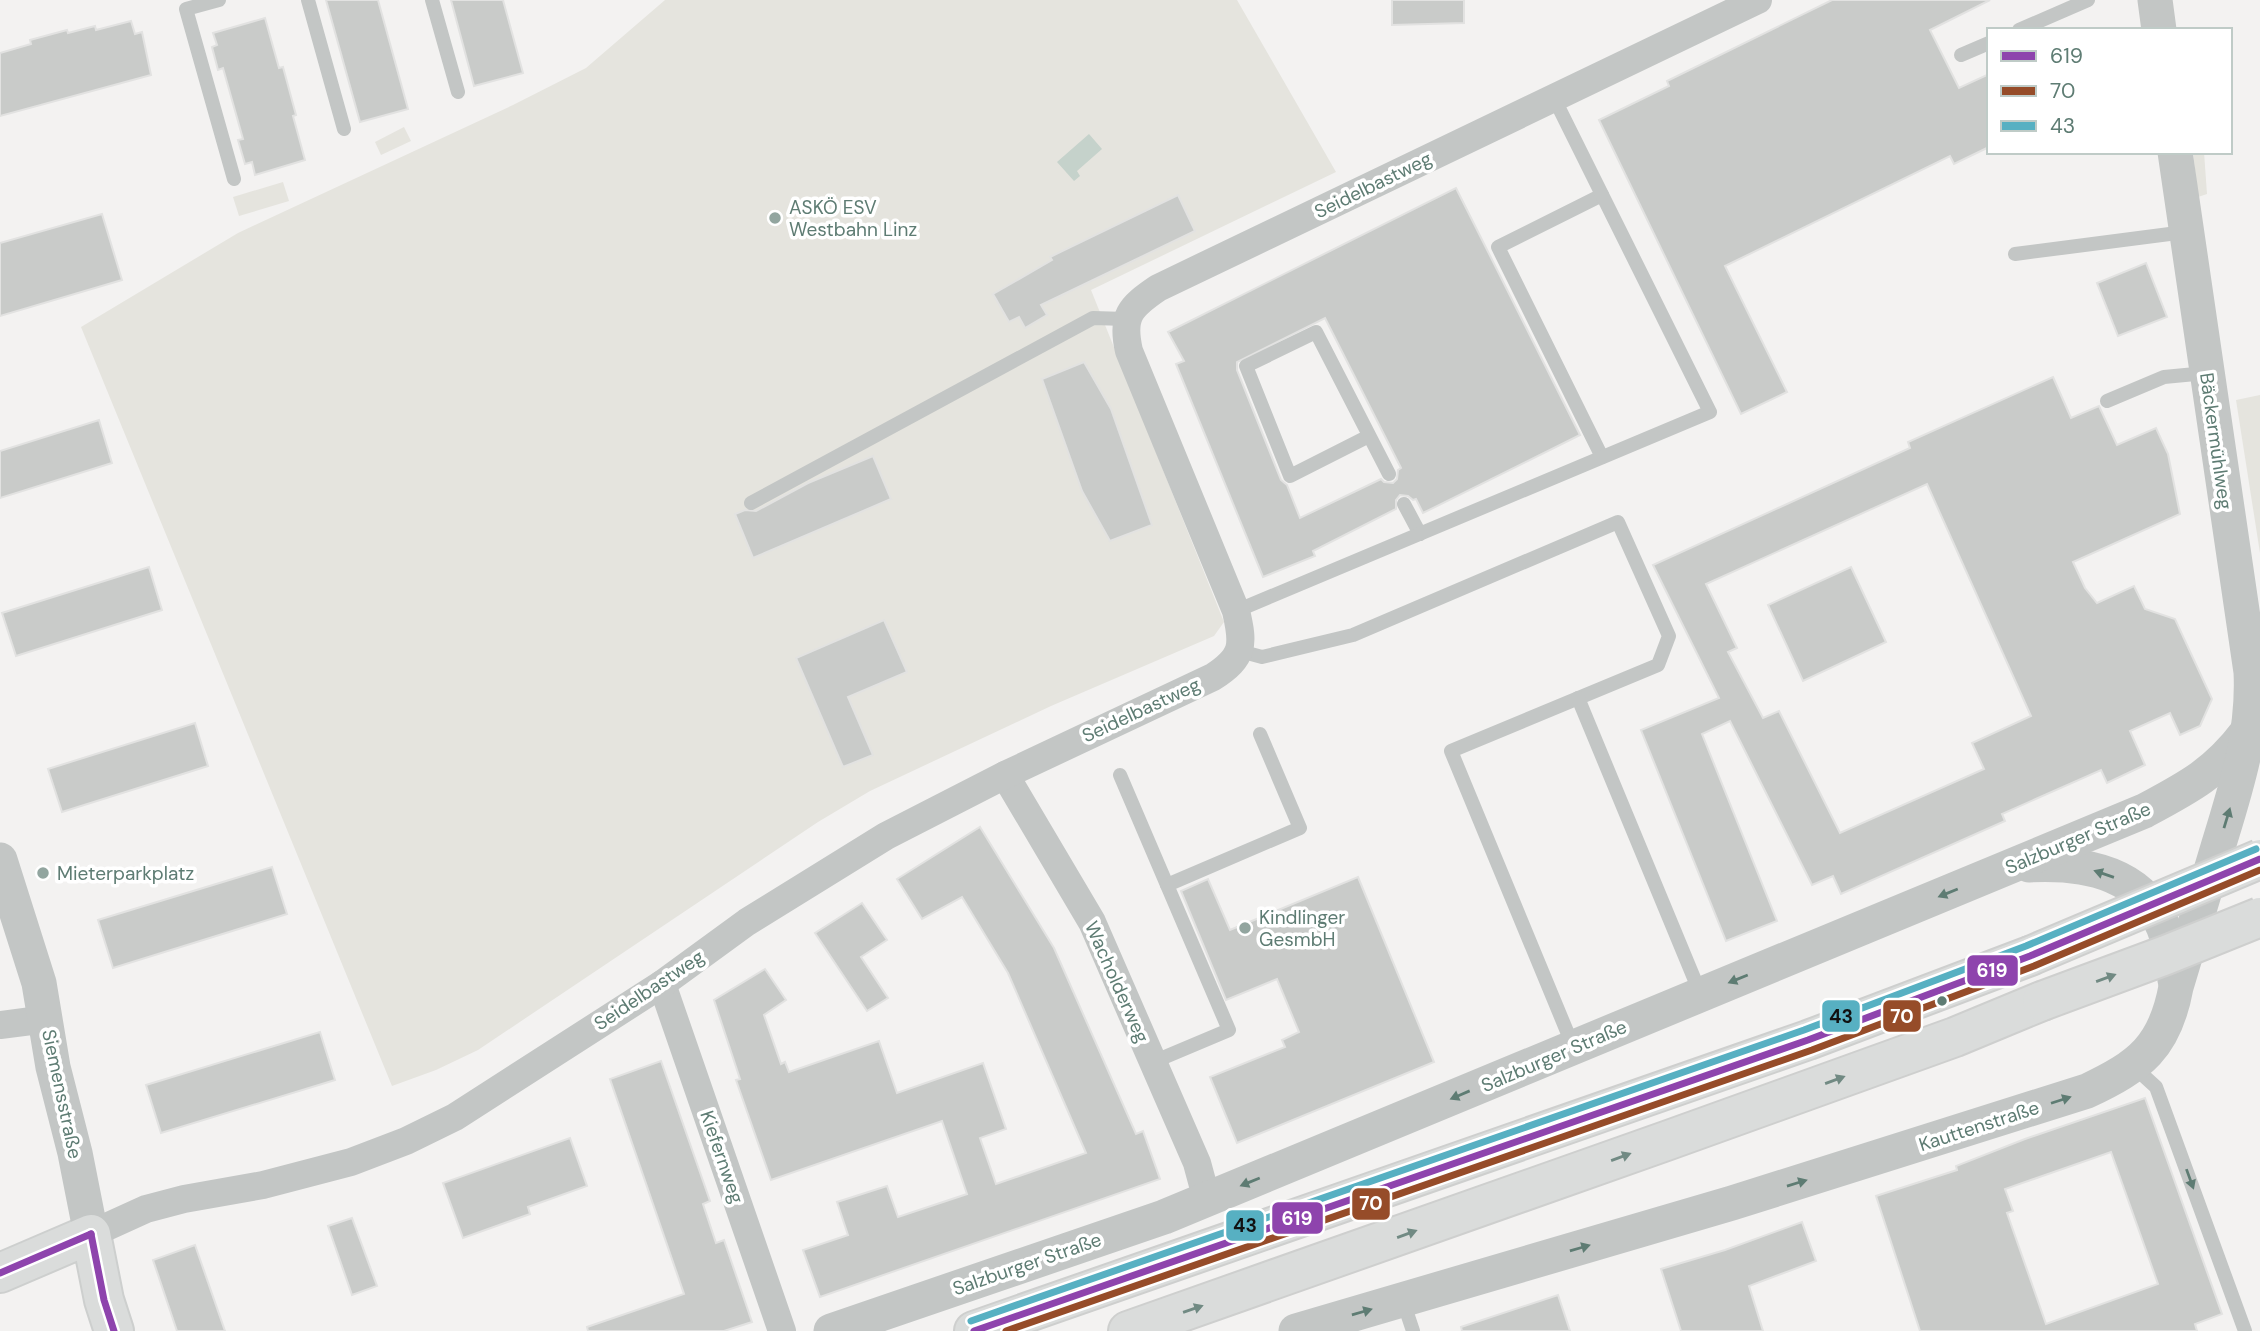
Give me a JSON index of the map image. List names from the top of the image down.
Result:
{
  "streets": {
    "main road": ["Siemensstraße"],
    "street": [
      "Seidelbastweg",
      "Bäckermühlweg",
      "Salzburger Straße",
      "Wacholderweg",
      "Kauttenstraße",
      "Kiefernweg"
    ]
  },
  "crossings": [
    ["Seidelbastweg", "Wacholderweg"],
    ["Seidelbastweg", "Siemensstraße"],
    ["Seidelbastweg", "Kiefernweg"],
    ["Bäckermühlweg", "Salzburger Straße"],
    ["Bäckermühlweg", "Kauttenstraße"],
    ["Salzburger Straße", "Wacholderweg"],
    ["Salzburger Straße", "Kauttenstraße"]
  ],
  "one_way": ["Salzburger Straße"],
  "places": ["ASKÖ ESV Westbahn Linz", "Mieterparkplatz", "Kindlinger GesmbH"],
  "lines": ["transit line 43", "transit line 619", "transit line 70"],
  "legend": ["619", "70", "43"]
}
